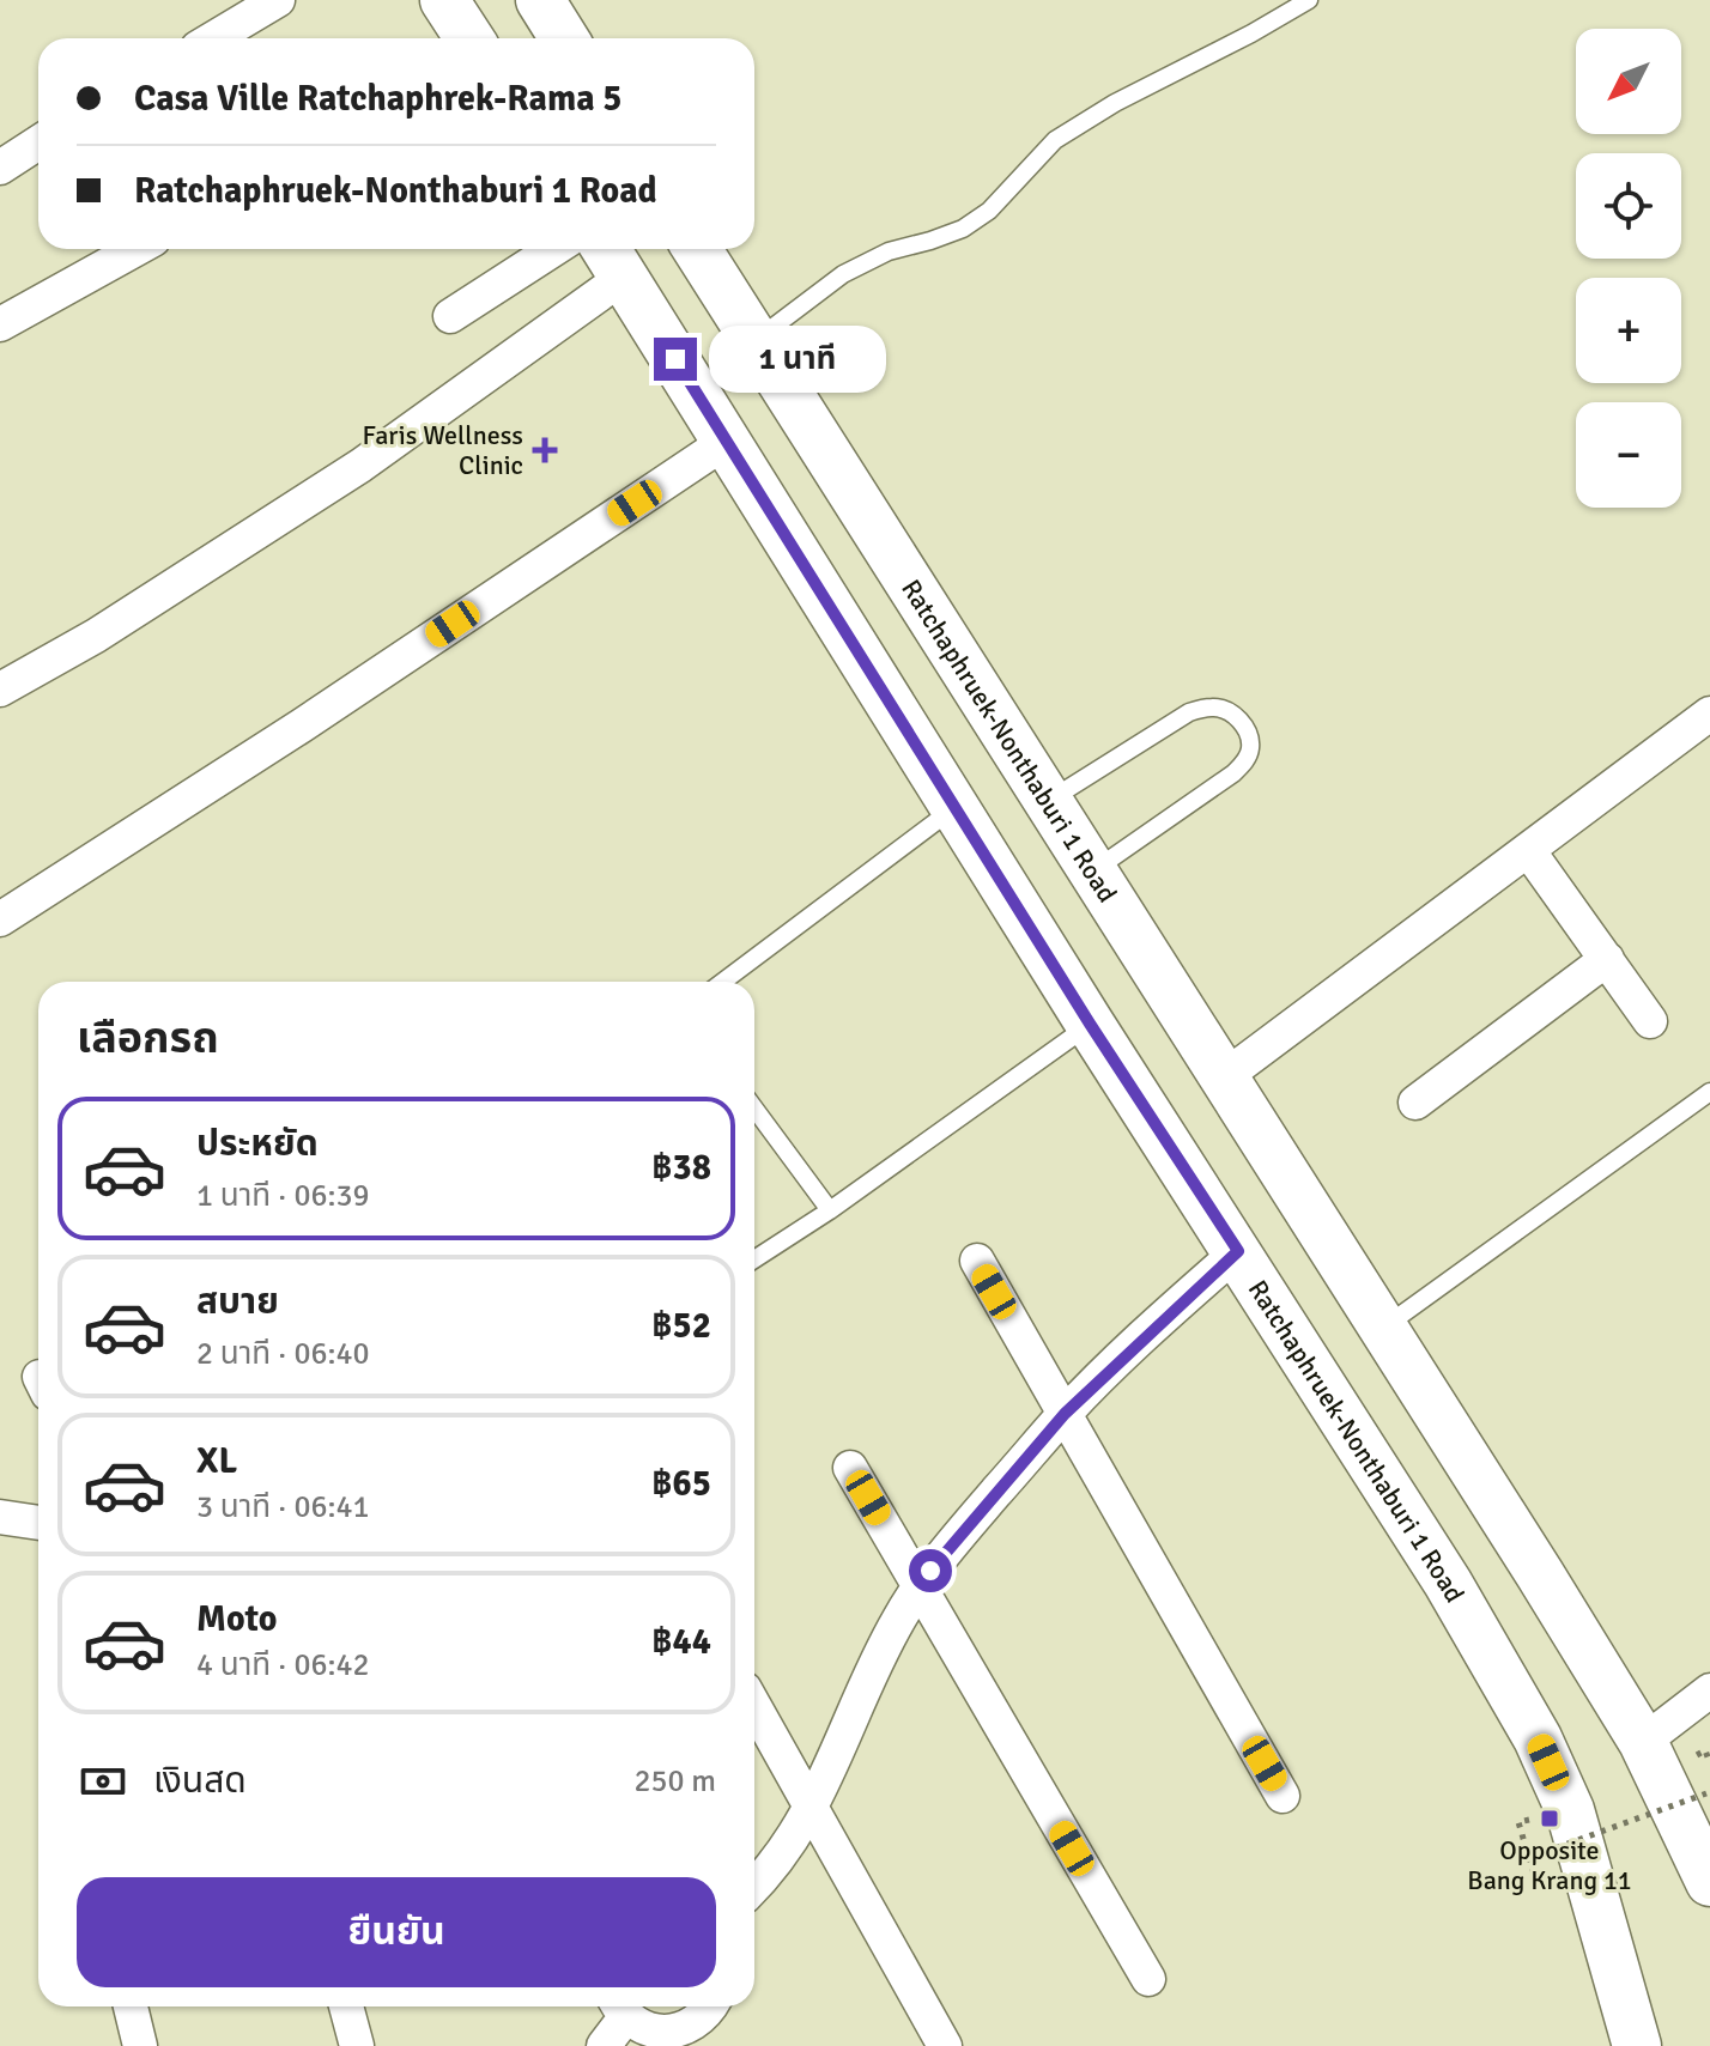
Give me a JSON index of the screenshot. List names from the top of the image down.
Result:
{
  "streets": {
    "main road": ["Ratchaphruek-Nonthaburi 1 Road"]
  },
  "places": {
    "health": ["Faris Wellness Clinic"],
    "transit": ["Opposite Bang Krang 11"]
  },
  "north": "bottom left",
  "page": {
    "map_buttons": ["+", "−"],
    "banner": ["Casa Ville Ratchaphrek-Rama 5", "Ratchaphruek-Nonthaburi 1 Road"],
    "bubble": "1 นาที",
    "heading": "เลือกรถ",
    "list": [
      {
        "name": "ประหยัด",
        "note": "1 นาที · 06:39",
        "value": "฿38"
      },
      {
        "name": "สบาย",
        "note": "2 นาที · 06:40",
        "value": "฿52"
      },
      {
        "name": "XL",
        "note": "3 นาที · 06:41",
        "value": "฿65"
      },
      {
        "name": "Moto",
        "note": "4 นาที · 06:42",
        "value": "฿44"
      }
    ],
    "pay": ["เงินสด", "250 m"],
    "buttons": "ยืนยัน"
  }
}
